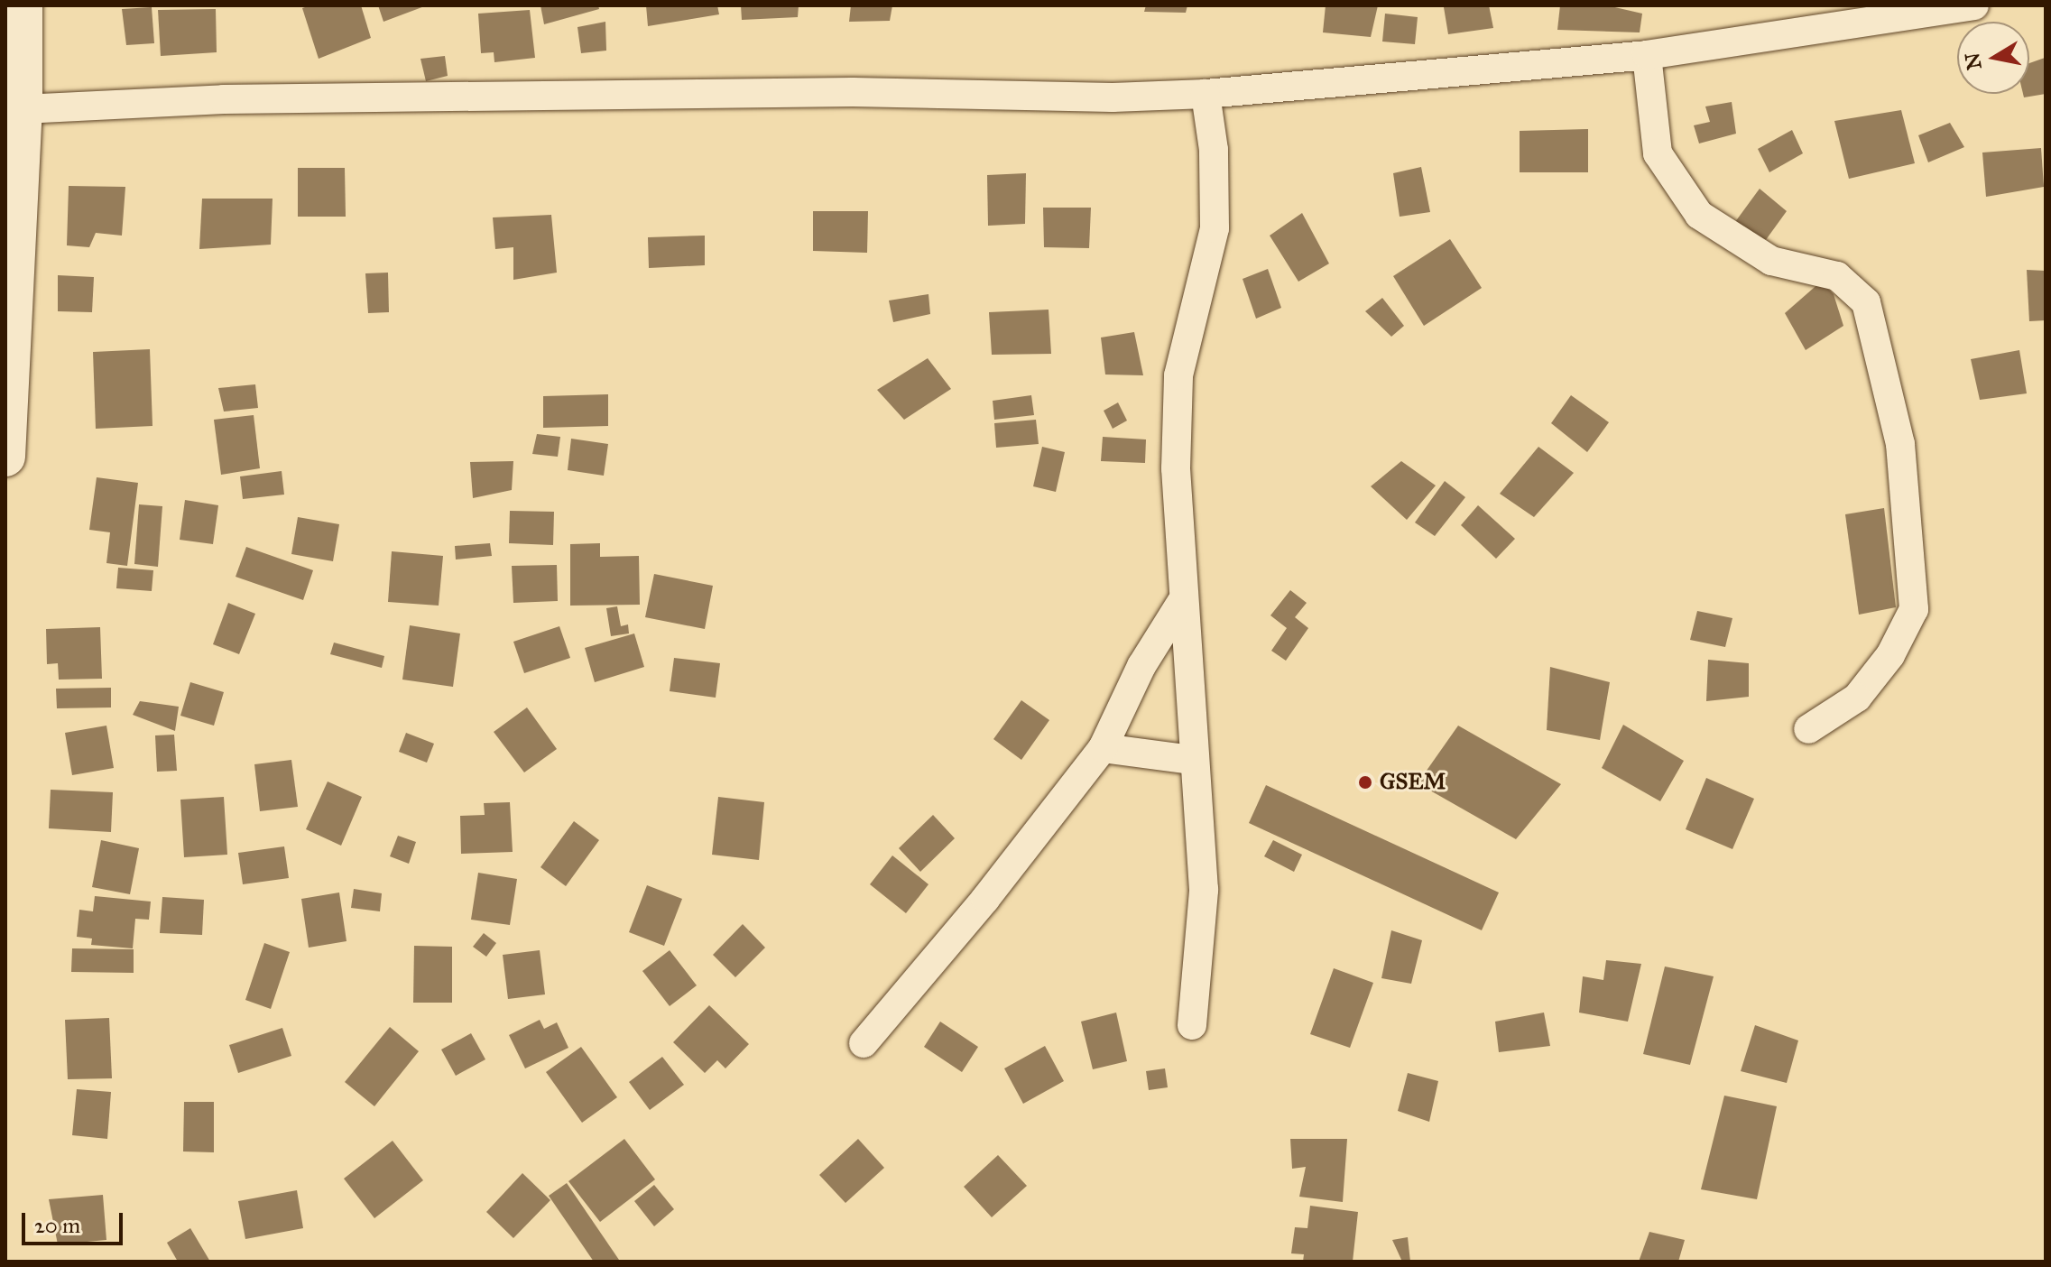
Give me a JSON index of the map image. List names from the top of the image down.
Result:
{
  "places": ["GSEM"],
  "scale_bar": "20 m",
  "north": "left"
}
